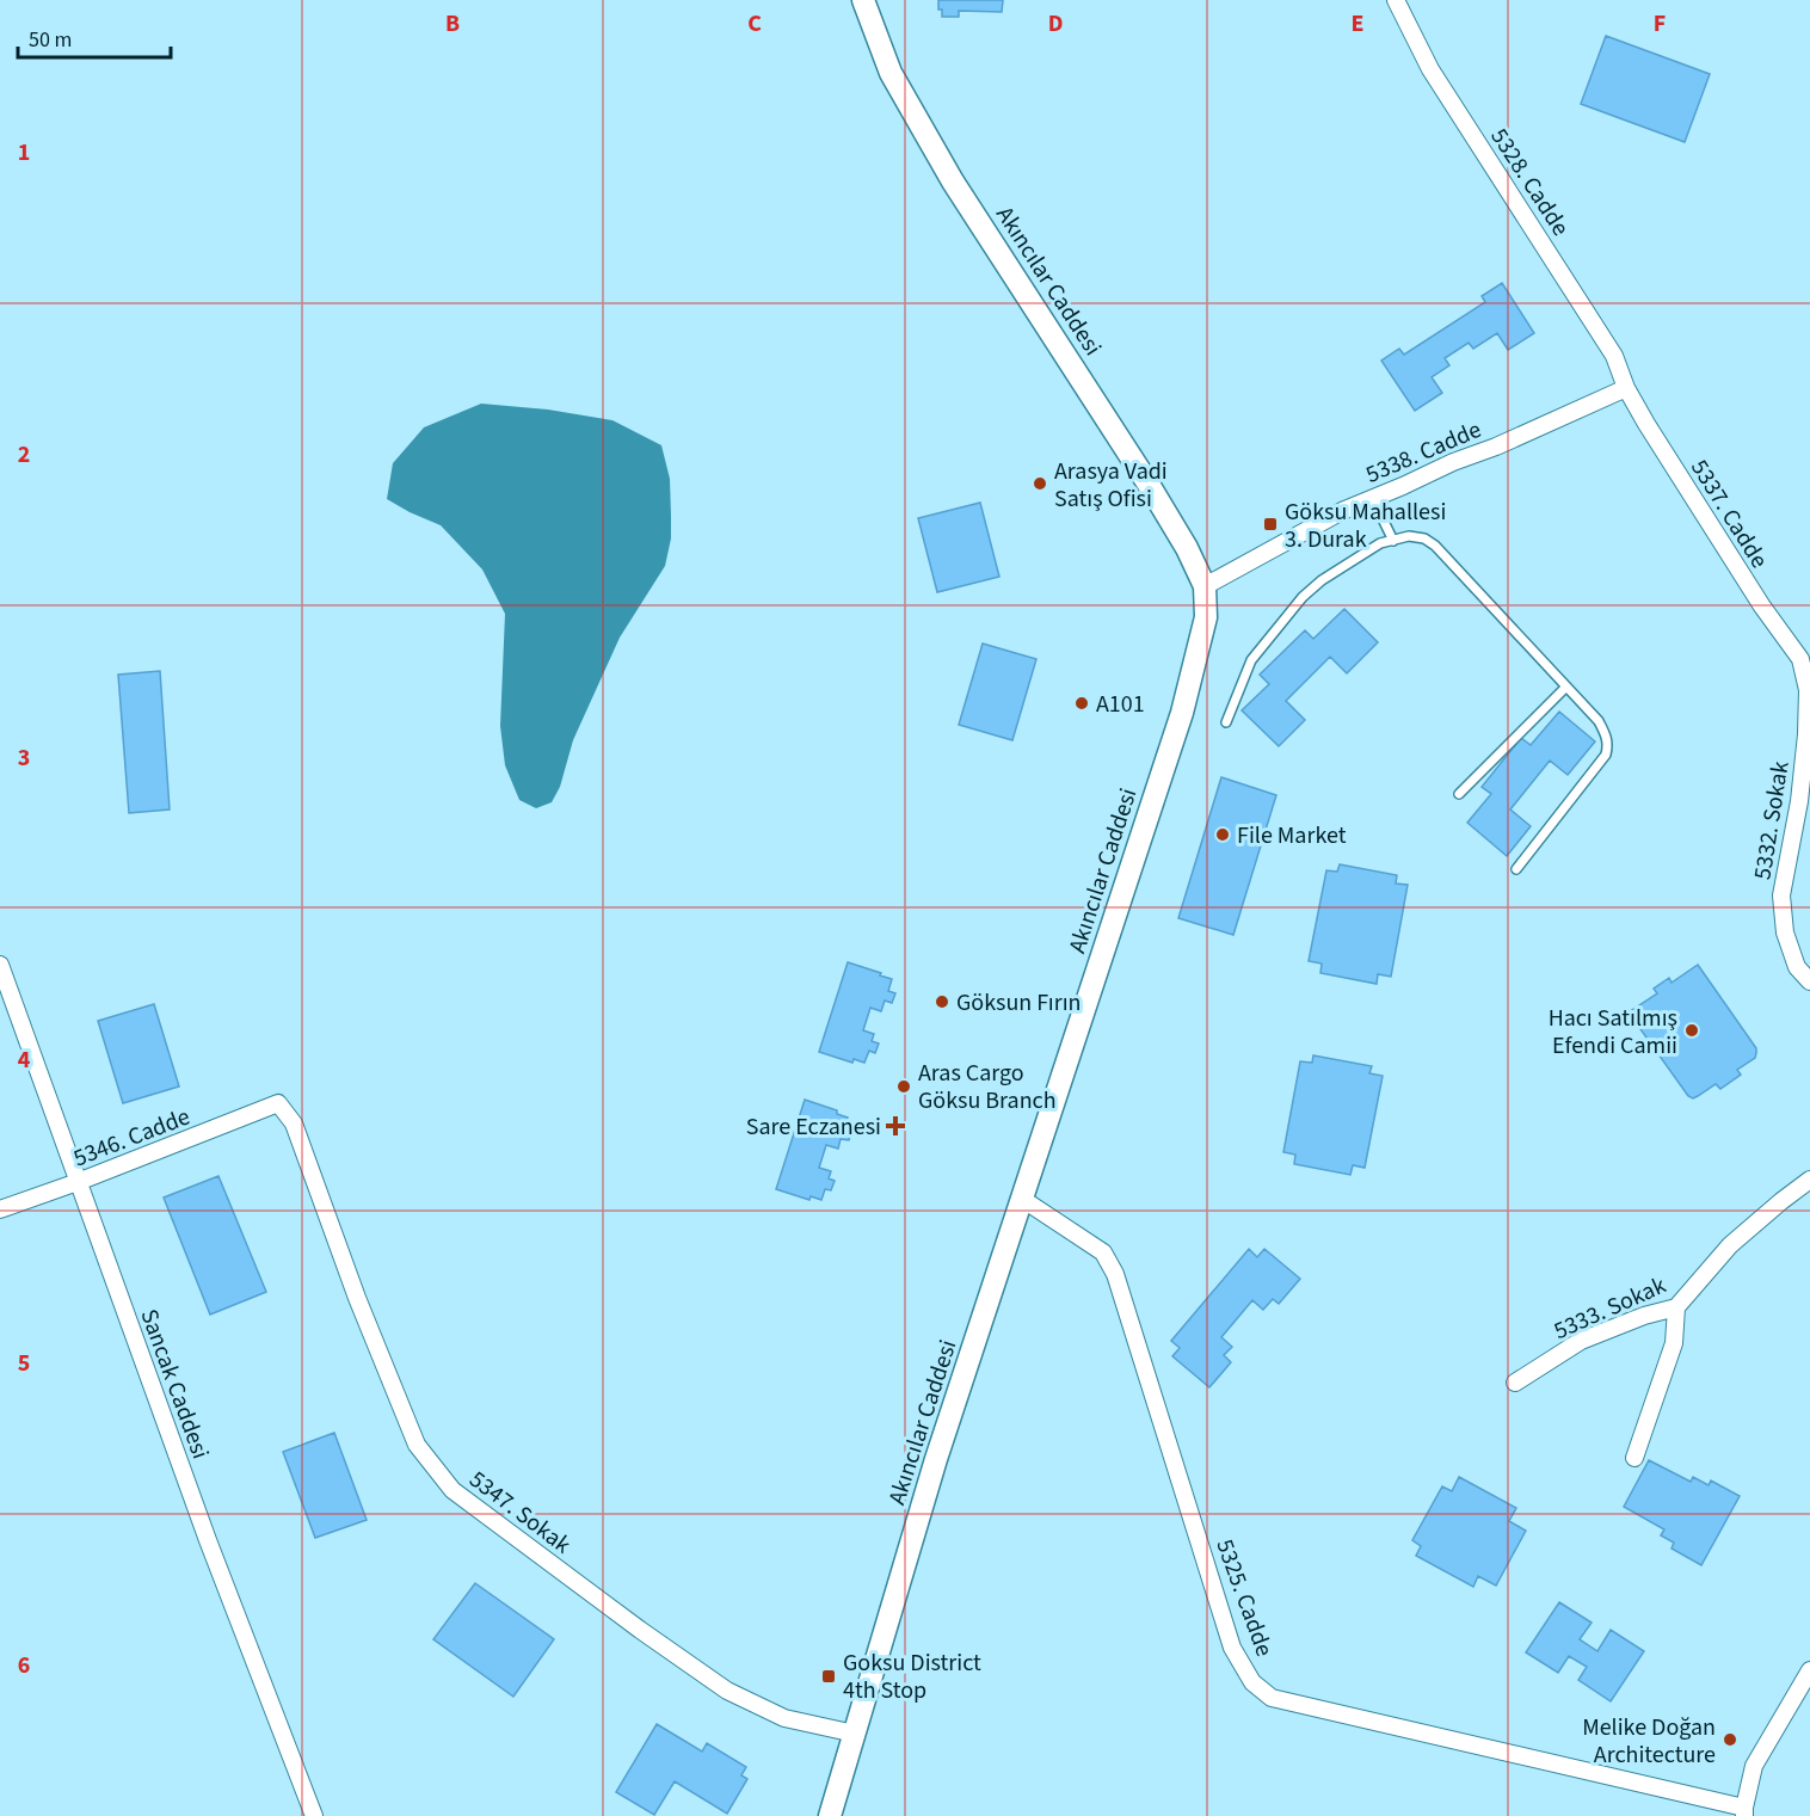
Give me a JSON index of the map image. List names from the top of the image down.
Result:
{
  "streets": {
    "street": [
      "5328. Cadde",
      "Akıncılar Caddesi",
      "5338. Cadde",
      "5337. Cadde",
      "5332. Sokak",
      "5346. Cadde",
      "5333. Sokak",
      "Sancak Caddesi",
      "5347. Sokak",
      "5325. Cadde"
    ]
  },
  "crossings": [
    ["5328. Cadde", "5338. Cadde"],
    ["5328. Cadde", "5337. Cadde"],
    ["Akıncılar Caddesi", "5338. Cadde"],
    ["Akıncılar Caddesi", "5347. Sokak"],
    ["Akıncılar Caddesi", "5325. Cadde"],
    ["5338. Cadde", "5337. Cadde"],
    ["5337. Cadde", "5332. Sokak"],
    ["5346. Cadde", "Sancak Caddesi"],
    ["5346. Cadde", "5347. Sokak"]
  ],
  "places": {
    "other": [
      "Arasya Vadi Satış Ofisi",
      "A101",
      "File Market",
      "Göksun Fırın",
      "Hacı Satılmış Efendi Camii",
      "Aras Cargo Göksu Branch",
      "Melike Doğan Architecture"
    ],
    "transit": ["Göksu Mahallesi 3. Durak", "Goksu District 4th Stop"],
    "health": ["Sare Eczanesi"]
  },
  "scale_bar": "50 m",
  "grid": {
    "columns": [
      "B",
      "C",
      "D",
      "E",
      "F"
    ],
    "rows": [
      "1",
      "2",
      "3",
      "4",
      "5",
      "6"
    ]
  }
}
